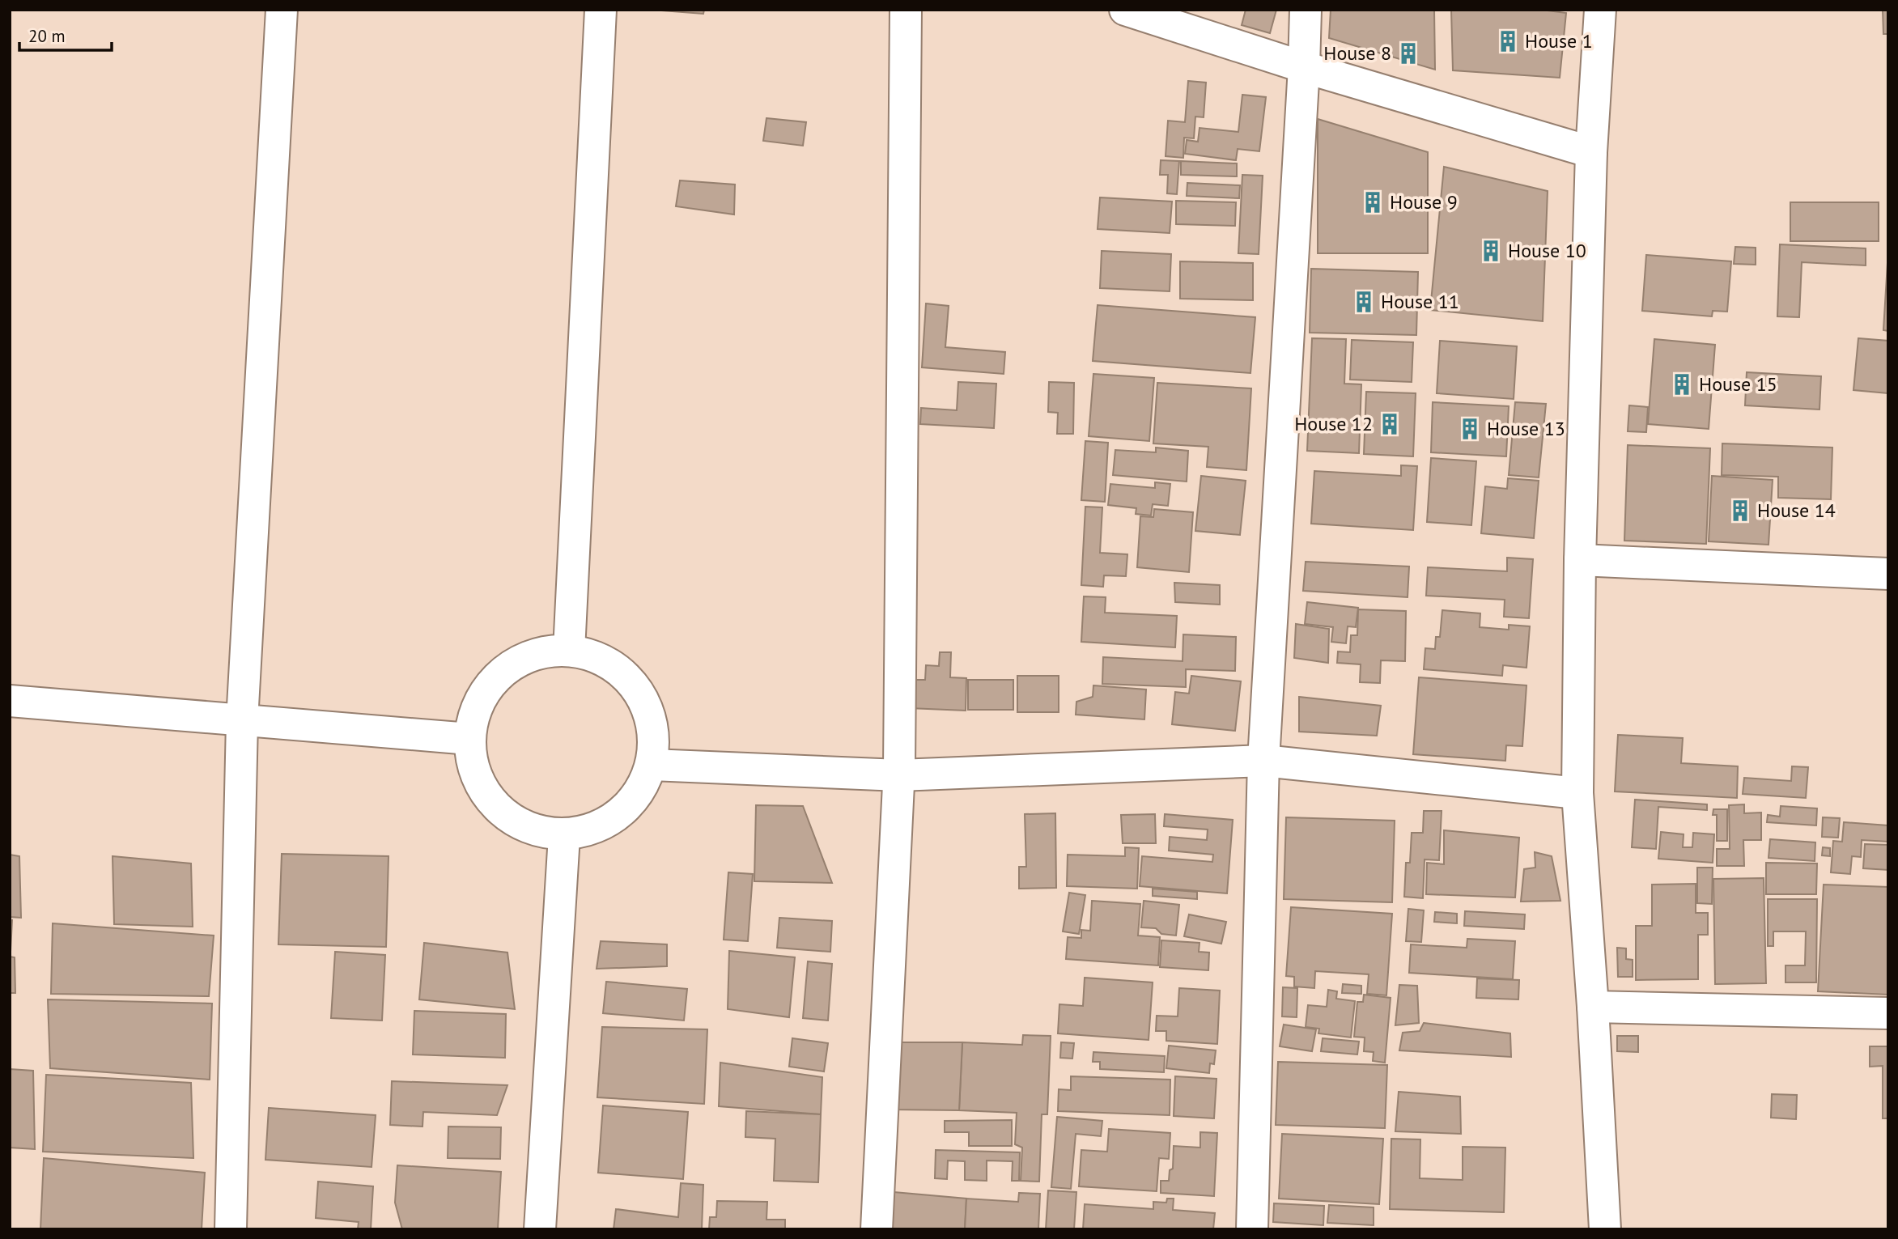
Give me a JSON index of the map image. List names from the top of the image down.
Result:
{
  "places": {
    "building": [
      "House 1",
      "House 8",
      "House 9",
      "House 10",
      "House 11",
      "House 15",
      "House 12",
      "House 13",
      "House 14"
    ]
  },
  "scale_bar": "20 m"
}
